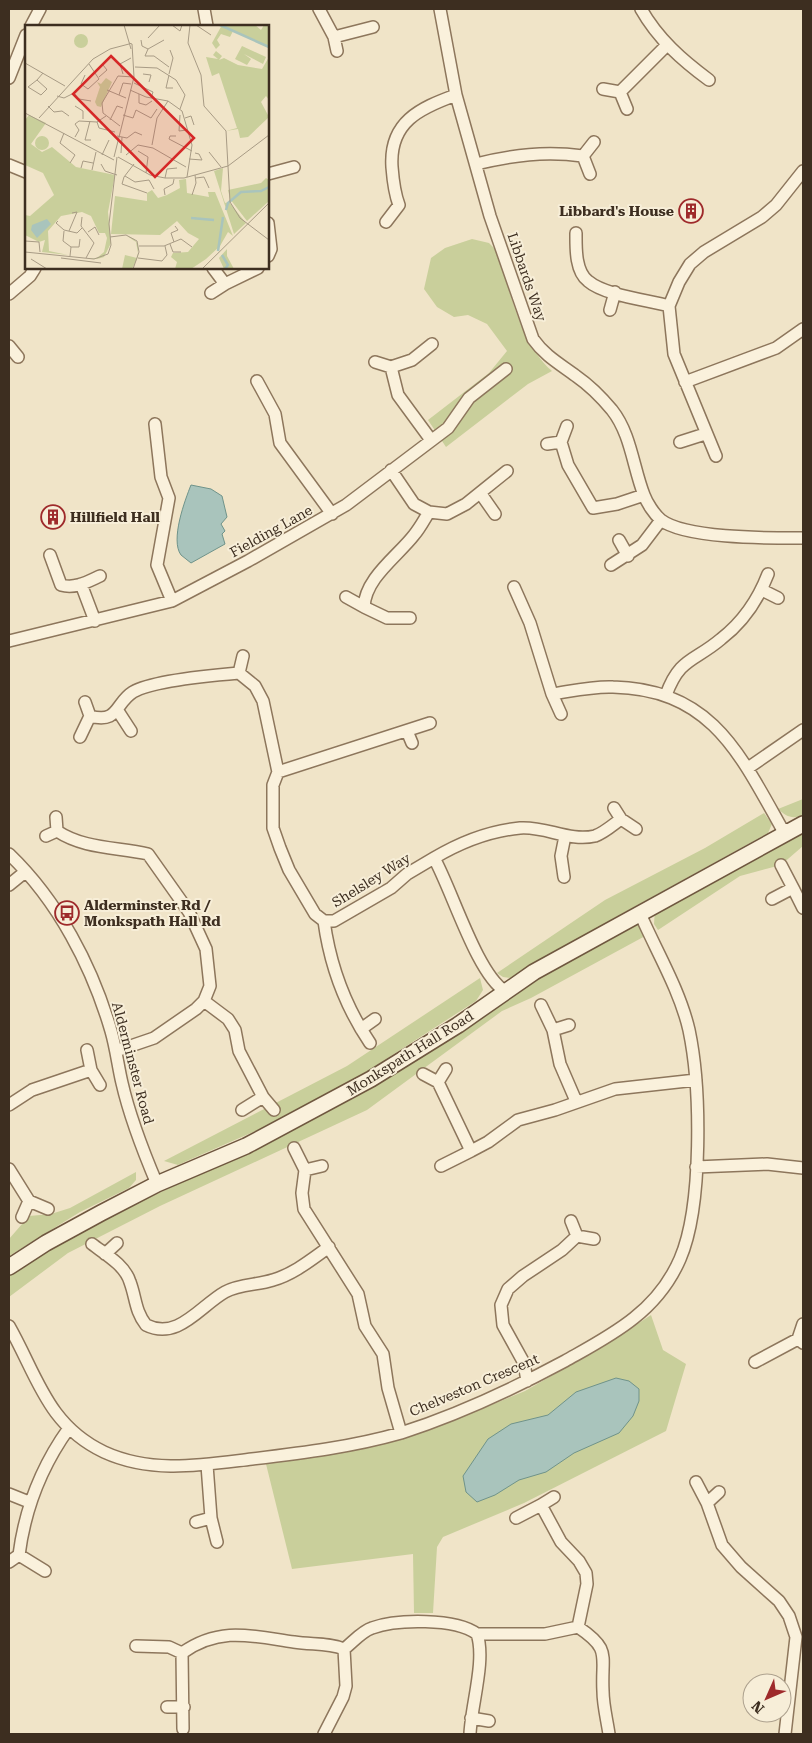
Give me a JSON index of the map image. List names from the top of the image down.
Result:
{
  "streets": {
    "street": [
      "Libbards Way",
      "Fielding Lane",
      "Shelsley Way",
      "Monkspath Hall Road",
      "Alderminster Road",
      "Chelveston Crescent"
    ]
  },
  "crossings": [
    ["Monkspath Hall Road", "Alderminster Road"],
    ["Monkspath Hall Road", "Chelveston Crescent"]
  ],
  "places": {
    "building": ["Libbard's House", "Hillfield Hall"],
    "bus stop": ["Alderminster Rd / Monkspath Hall Rd"]
  },
  "north": "bottom left"
}
